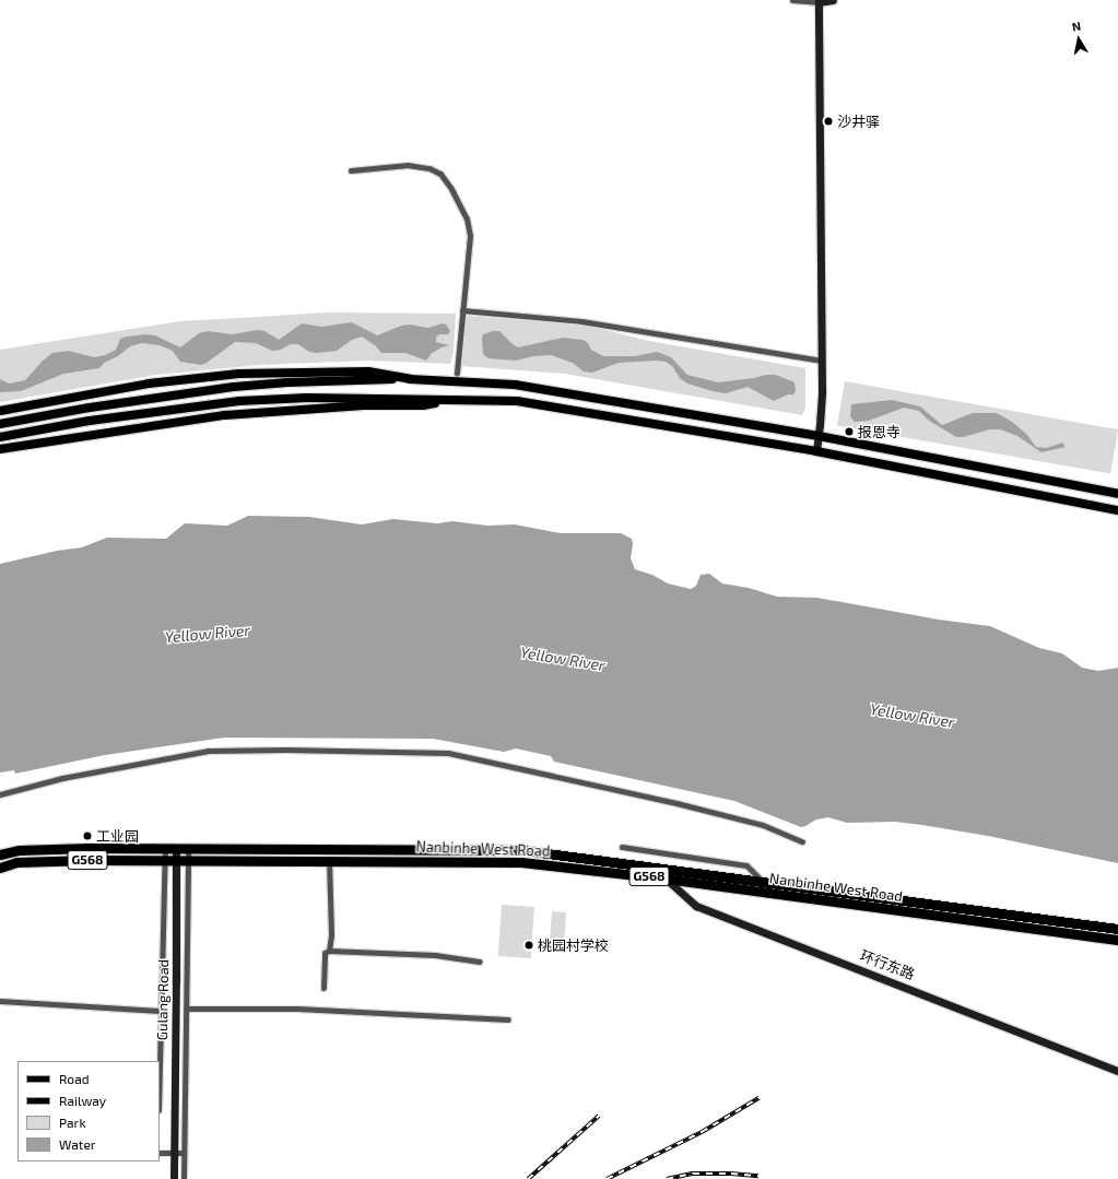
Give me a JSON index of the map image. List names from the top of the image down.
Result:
{
  "streets": {
    "highway": ["Nanbinhe West Road", "G568"],
    "street": ["环行东路", "Gulang Road"]
  },
  "crossings": [
    ["Nanbinhe West Road", "环行东路"],
    ["Nanbinhe West Road", "Gulang Road"]
  ],
  "water": ["Yellow River"],
  "places": [
    "沙井驿",
    "报恩寺",
    "工业园",
    "桃园村学校"
  ],
  "legend": [
    "Road",
    "Railway",
    "Park",
    "Water"
  ],
  "north": "top"
}
